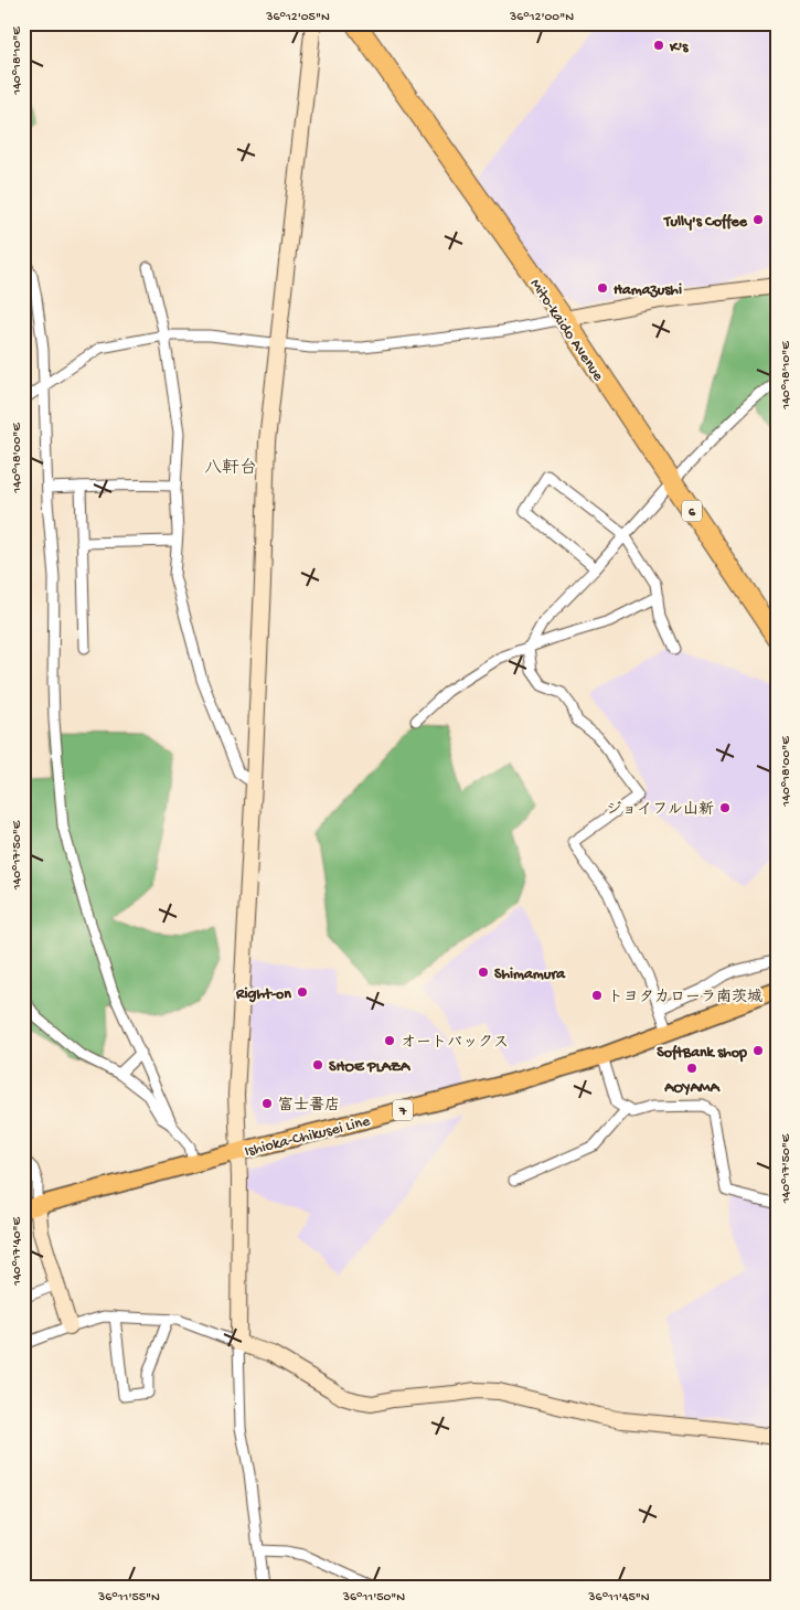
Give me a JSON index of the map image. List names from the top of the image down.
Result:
{
  "streets": {
    "highway": ["Mito-kaido Avenue", "6"],
    "main road": ["7", "Ishioka-Chikusei Line"]
  },
  "districts": ["八軒台"],
  "places": [
    "K's",
    "Tully's Coffee",
    "Hamazushi",
    "ジョイフル山新",
    "Shimamura",
    "Right-on",
    "トヨタカローラ南茨城",
    "オートバックス",
    "SoftBank shop",
    "SHOE PLAZA",
    "AOYAMA",
    "富士書店"
  ],
  "coordinates": [
    "36°12'05\"N",
    "36°12'00\"N",
    "140°18'10\"E",
    "140°18'00\"E",
    "140°17'50\"E",
    "140°17'40\"E",
    "36°11'55\"N",
    "36°11'50\"N",
    "36°11'45\"N"
  ]
}
